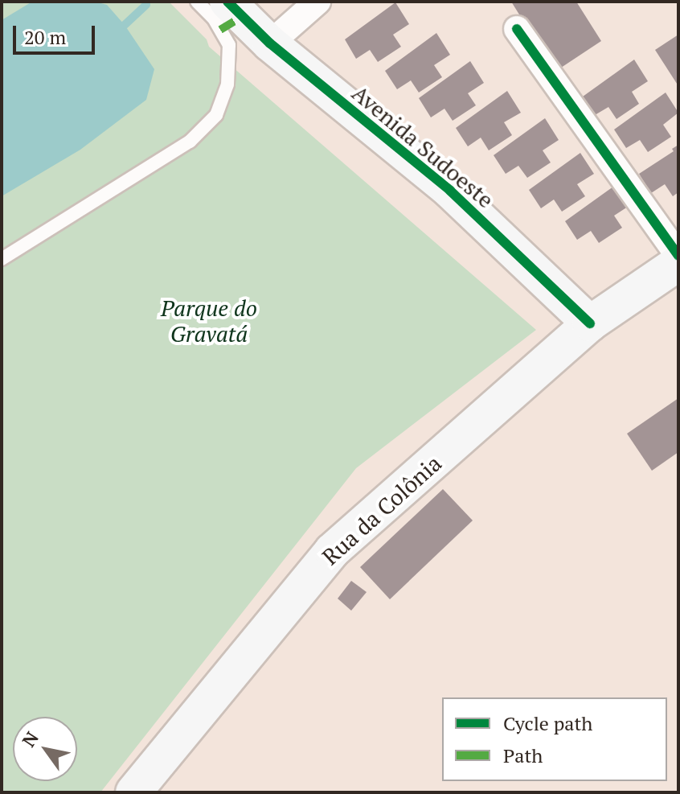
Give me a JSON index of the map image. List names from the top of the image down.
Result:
{
  "streets": {
    "main road": ["Avenida Sudoeste", "Rua da Colônia"]
  },
  "crossings": [
    ["Avenida Sudoeste", "Rua da Colônia"]
  ],
  "parks": ["Parque do Gravatá"],
  "legend": ["Cycle path", "Path"],
  "scale_bar": "20 m",
  "north": "top left"
}
